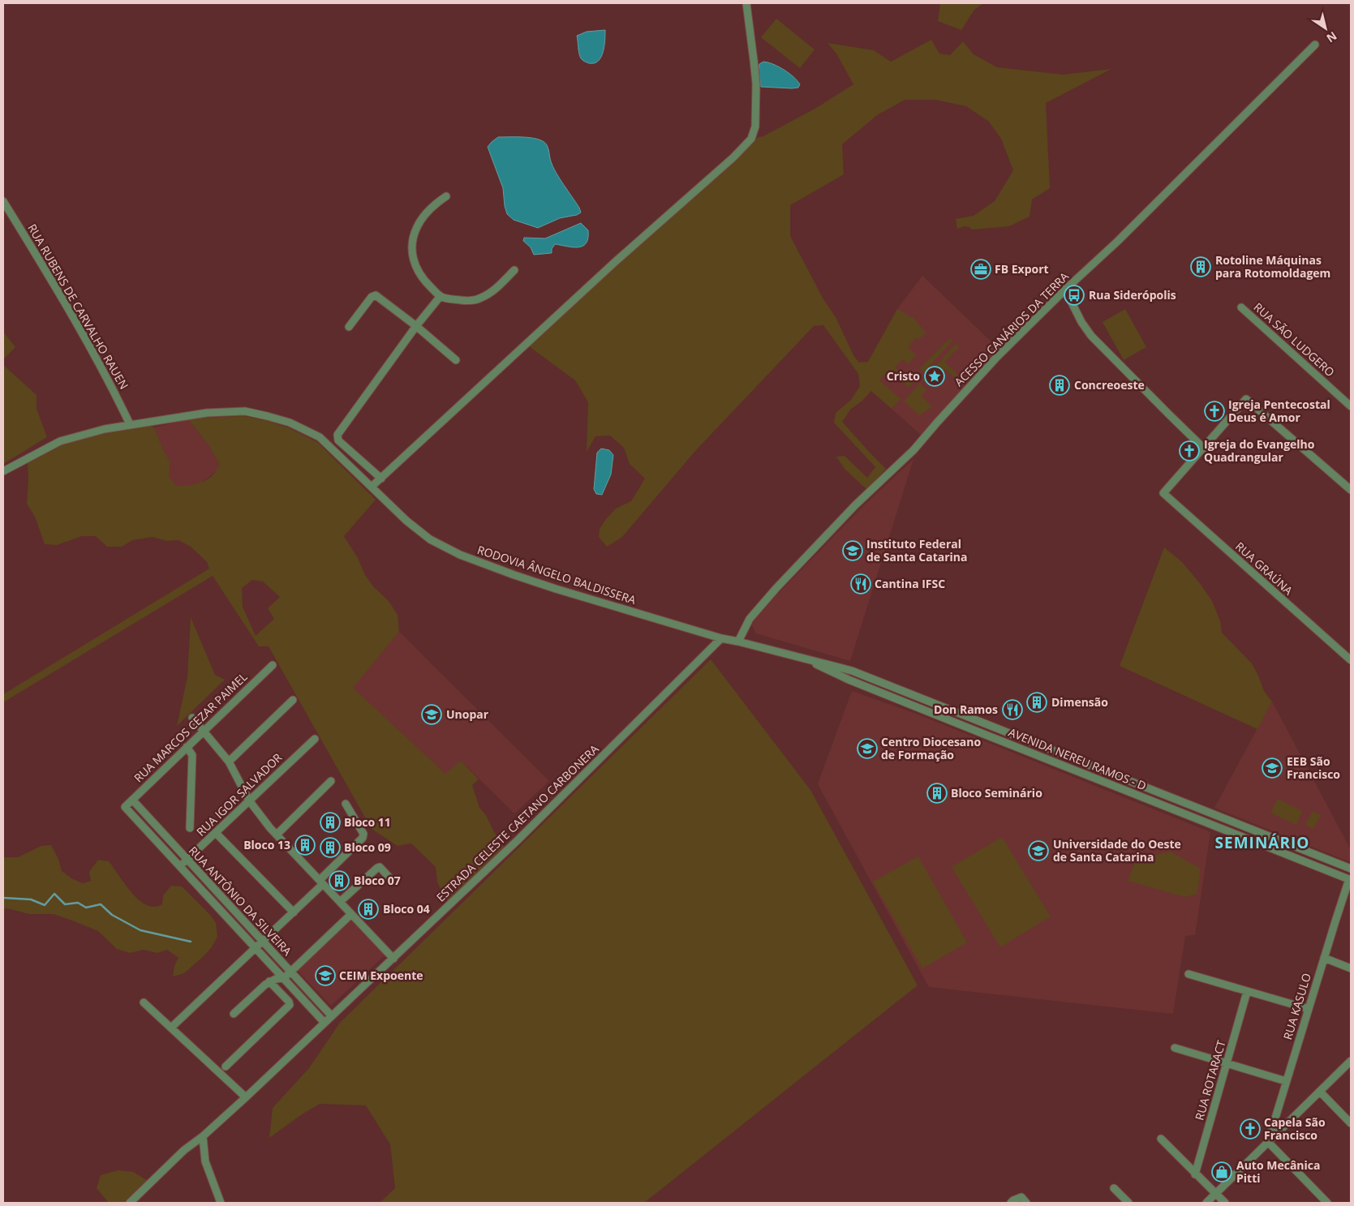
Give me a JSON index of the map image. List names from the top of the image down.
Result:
{
  "streets": {
    "street": [
      "RUA RUBENS DE CARVALHO RAUEN",
      "ACESSO CANÁRIOS DA TERRA",
      "RUA SÃO LUDGERO",
      "RUA GRAÚNA",
      "RODOVIA ÂNGELO BALDISSERA",
      "RUA MARCOS CEZAR PAIMEL",
      "AVENIDA NEREU RAMOS - D",
      "RUA IGOR SALVADOR",
      "ESTRADA CELESTE CAETANO CARBONERA",
      "RUA ANTÔNIO DA SILVEIRA",
      "RUA KASULO",
      "RUA ROTARACT"
    ]
  },
  "crossings": [
    ["RUA RUBENS DE CARVALHO RAUEN", "RODOVIA ÂNGELO BALDISSERA"],
    ["ACESSO CANÁRIOS DA TERRA", "AVENIDA NEREU RAMOS - D"],
    ["RODOVIA ÂNGELO BALDISSERA", "AVENIDA NEREU RAMOS - D"],
    ["RODOVIA ÂNGELO BALDISSERA", "ESTRADA CELESTE CAETANO CARBONERA"],
    ["RUA MARCOS CEZAR PAIMEL", "RUA ANTÔNIO DA SILVEIRA"],
    ["AVENIDA NEREU RAMOS - D", "ESTRADA CELESTE CAETANO CARBONERA"],
    ["AVENIDA NEREU RAMOS - D", "RUA KASULO"],
    ["RUA IGOR SALVADOR", "RUA ANTÔNIO DA SILVEIRA"],
    ["ESTRADA CELESTE CAETANO CARBONERA", "RUA ANTÔNIO DA SILVEIRA"]
  ],
  "districts": ["SEMINÁRIO"],
  "places": {
    "building": [
      "Rotoline Máquinas para Rotomoldagem",
      "Concreoeste",
      "Dimensão",
      "Bloco Seminário",
      "Bloco 11",
      "Bloco 13",
      "Bloco 09",
      "Bloco 07",
      "Bloco 04"
    ],
    "office": ["FB Export"],
    "bus stop": ["Rua Siderópolis"],
    "place": ["Cristo"],
    "church": ["Igreja Pentecostal Deus é Amor", "Igreja do Evangelho Quadrangular", "Capela São Francisco"],
    "school or university": [
      "Instituto Federal de Santa Catarina",
      "Unopar",
      "Centro Diocesano de Formação",
      "EEB São Francisco",
      "Universidade do Oeste de Santa Catarina",
      "CEIM Expoente"
    ],
    "restaurant": ["Cantina IFSC", "Don Ramos"],
    "shop": ["Auto Mecânica Pitti"]
  },
  "north": "bottom right"
}
